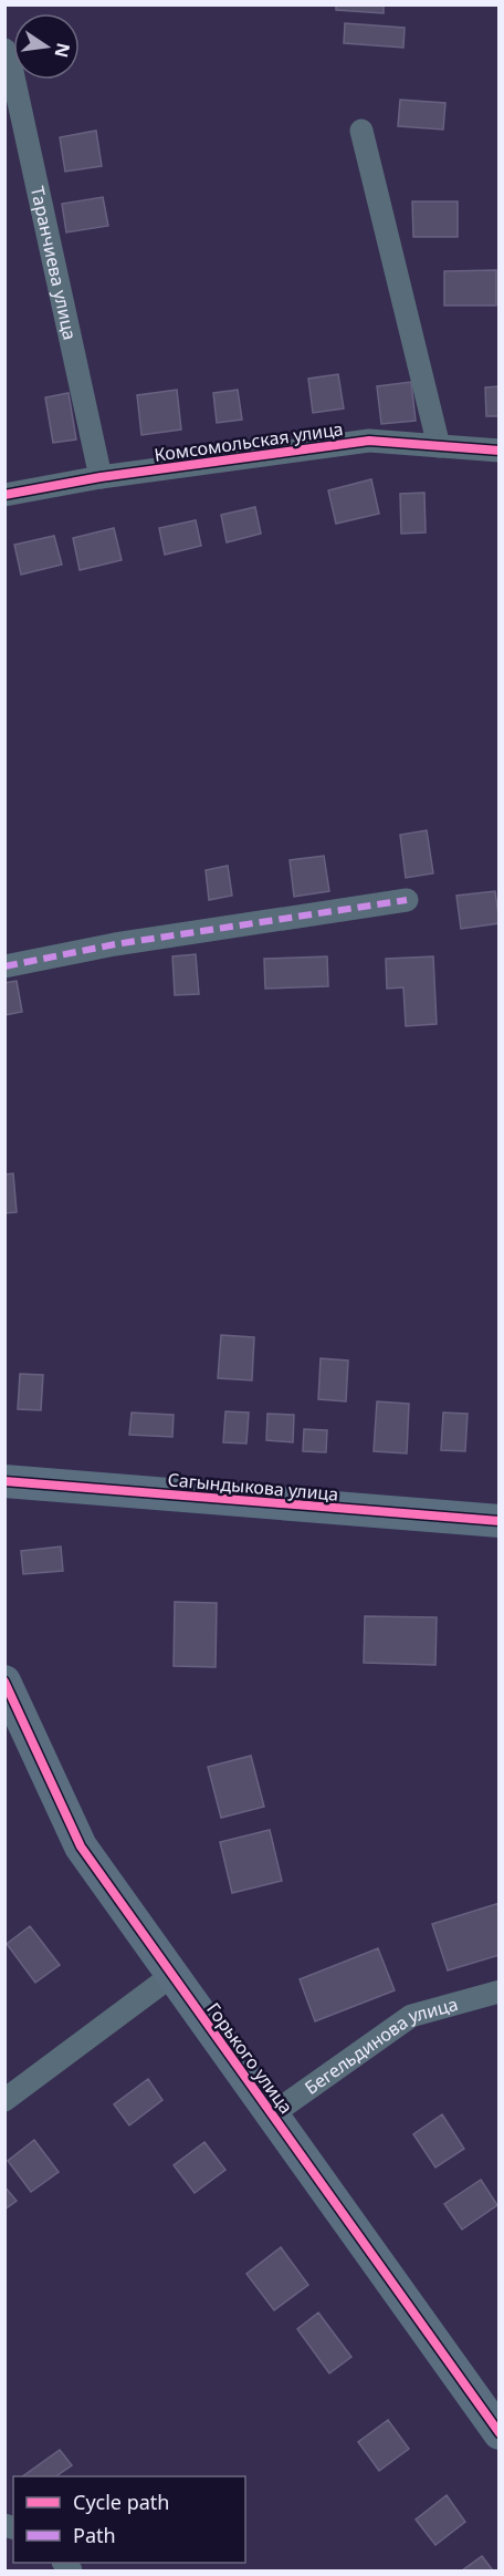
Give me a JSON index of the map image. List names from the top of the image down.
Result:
{
  "streets": {
    "street": [
      "Таранчиева улица",
      "Комсомольская улица",
      "Сагындыкова улица",
      "Бегельдинова улица",
      "Горького улица"
    ]
  },
  "crossings": [
    ["Таранчиева улица", "Комсомольская улица"],
    ["Бегельдинова улица", "Горького улица"]
  ],
  "legend": ["Cycle path", "Path"],
  "north": "right"
}
